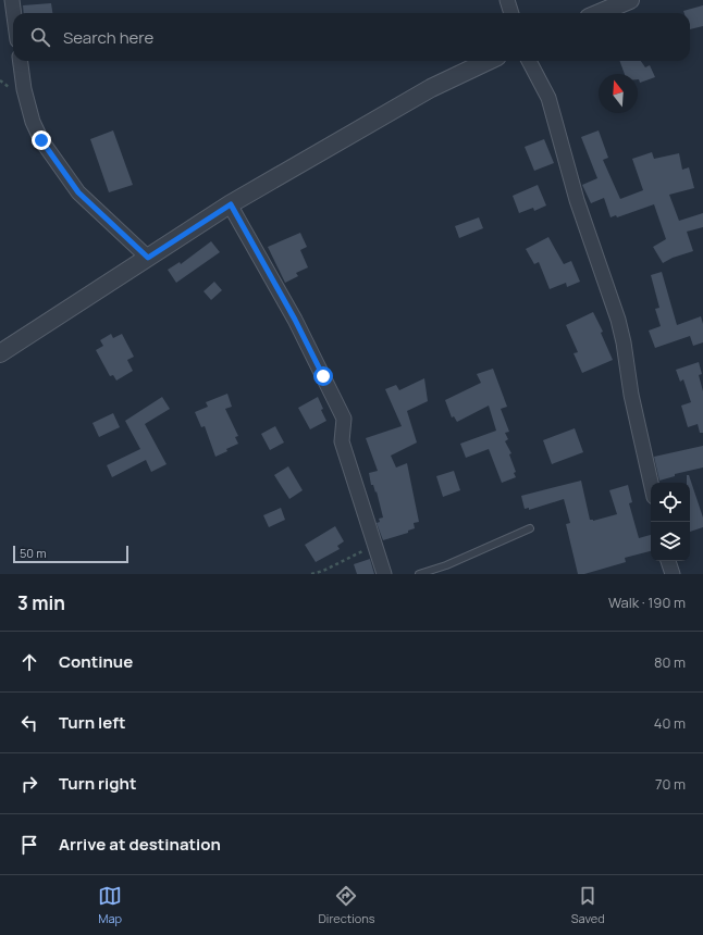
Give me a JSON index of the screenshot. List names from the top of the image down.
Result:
{
  "scale_bar": "50 m",
  "north": "top",
  "page": {
    "search": "Search here",
    "scale": "50 m",
    "heading": ["3 min", "Walk · 190 m"],
    "list": [
      ["Continue", "80 m"],
      ["Turn left", "40 m"],
      ["Turn right", "70 m"],
      "Arrive at destination"
    ],
    "nav": ["Map", "Directions", "Saved"]
  }
}
